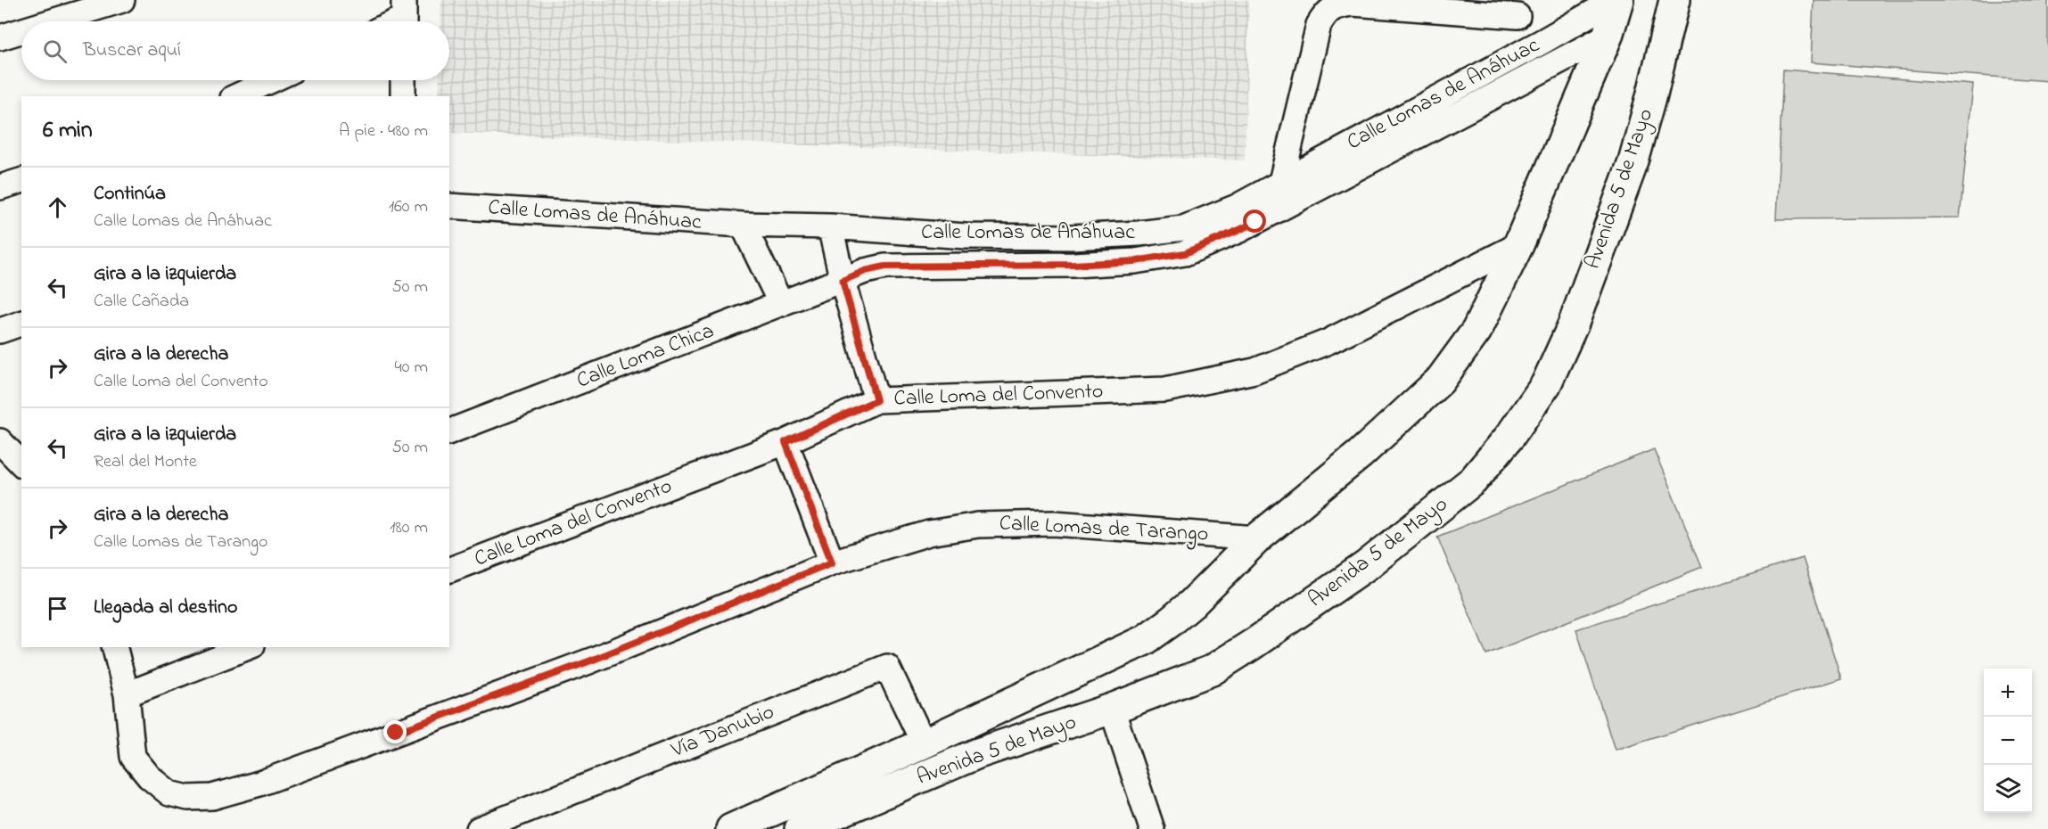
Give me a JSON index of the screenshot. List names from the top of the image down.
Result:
{
  "streets": {
    "main road": ["Avenida 5 de Mayo"],
    "street": [
      "Calle Lomas de Anáhuac",
      "Calle Loma Chica",
      "Calle Loma del Convento",
      "Calle Lomas de Tarango",
      "Vía Danubio"
    ]
  },
  "crossings": [
    ["Calle Lomas de Anáhuac", "Avenida 5 de Mayo"],
    ["Calle Lomas de Anáhuac", "Calle Loma Chica"],
    ["Avenida 5 de Mayo", "Calle Loma del Convento"],
    ["Avenida 5 de Mayo", "Calle Lomas de Tarango"],
    ["Avenida 5 de Mayo", "Vía Danubio"]
  ],
  "page": {
    "search": "Buscar aquí",
    "heading": ["6 min", "A pie · 480 m"],
    "list": [
      ["Continúa", "Calle Lomas de Anáhuac", "160 m"],
      ["Gira a la izquierda", "Calle Cañada", "50 m"],
      ["Gira a la derecha", "Calle Loma del Convento", "40 m"],
      ["Gira a la izquierda", "Real del Monte", "50 m"],
      ["Gira a la derecha", "Calle Lomas de Tarango", "180 m"],
      "Llegada al destino"
    ],
    "map_buttons": ["+", "−"]
  }
}
